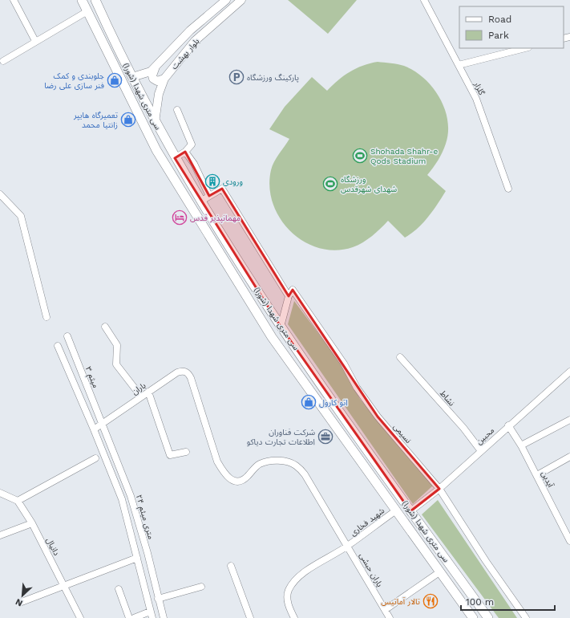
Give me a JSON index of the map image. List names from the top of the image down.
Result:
{
  "streets": {
    "main road": ["سی متری شهدا (شورا)"],
    "street": [
      "بلوار بهشت",
      "گلزار",
      "میثم ۳",
      "باران",
      "نشاط",
      "نسیمی",
      "محبین",
      "آیدین",
      "۲۴ متری میثم",
      "شهید فخاری",
      "دانیال",
      "یاران حبشی"
    ]
  },
  "crossings": [
    ["بلوار بهشت", "سی متری شهدا (شورا)"],
    ["سی متری شهدا (شورا)", "محبین"],
    ["سی متری شهدا (شورا)", "شهید فخاری"],
    ["میثم ۳", "باران"],
    ["میثم ۳", "۲۴ متری میثم"],
    ["باران", "۲۴ متری میثم"],
    ["باران", "یاران حبشی"],
    ["نشاط", "محبین"],
    ["نسیمی", "محبین"],
    ["محبین", "آیدین"],
    ["شهید فخاری", "یاران حبشی"]
  ],
  "places": {
    "parking": ["پارکینگ ورزشگاه"],
    "shop": ["جلوبندی و کمک فنر سازی علی رضا", "تعمیرگاه هایپر زانتیا محمد", "اتو کارول"],
    "sports": ["Shohada Shahr-e Qods Stadium", "ورزشگاه شهدای شهرقدس"],
    "building": ["ورودی"],
    "hotel": ["مهمانپذیر قدس"],
    "office": ["شرکت فناوران اطلاعات تجارت دیاکو"],
    "restaurant": ["تالار آماتیس"]
  },
  "legend": ["Road", "Park"],
  "scale_bar": "100 m",
  "north": "bottom left"
}
